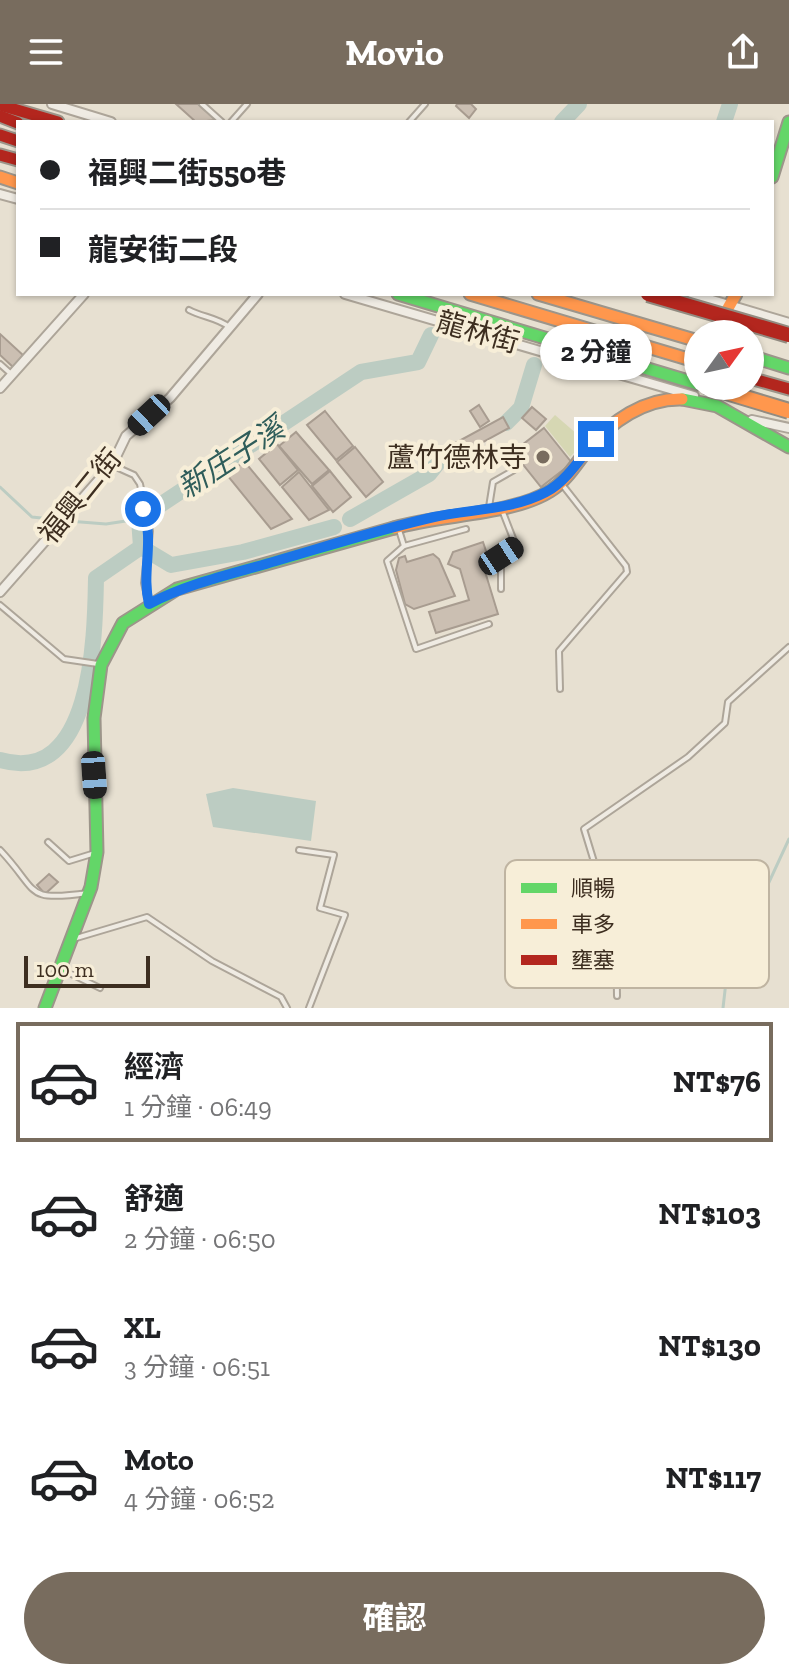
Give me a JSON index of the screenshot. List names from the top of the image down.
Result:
{
  "streets": {
    "street": ["龍林街", "福興二街"]
  },
  "water": ["新庄子溪"],
  "places": ["蘆竹德林寺"],
  "legend": ["順暢", "車多", "壅塞"],
  "scale_bar": "100 m",
  "north": "top right",
  "page": {
    "header": "Movio",
    "banner": ["福興二街550巷", "龍安街二段"],
    "bubble": "2 分鐘",
    "scale": "100 m",
    "list": [
      {
        "name": "經濟",
        "note": "1 分鐘 · 06:49",
        "value": "NT$76"
      },
      {
        "name": "舒適",
        "note": "2 分鐘 · 06:50",
        "value": "NT$103"
      },
      {
        "name": "XL",
        "note": "3 分鐘 · 06:51",
        "value": "NT$130"
      },
      {
        "name": "Moto",
        "note": "4 分鐘 · 06:52",
        "value": "NT$117"
      }
    ],
    "buttons": "確認"
  }
}
